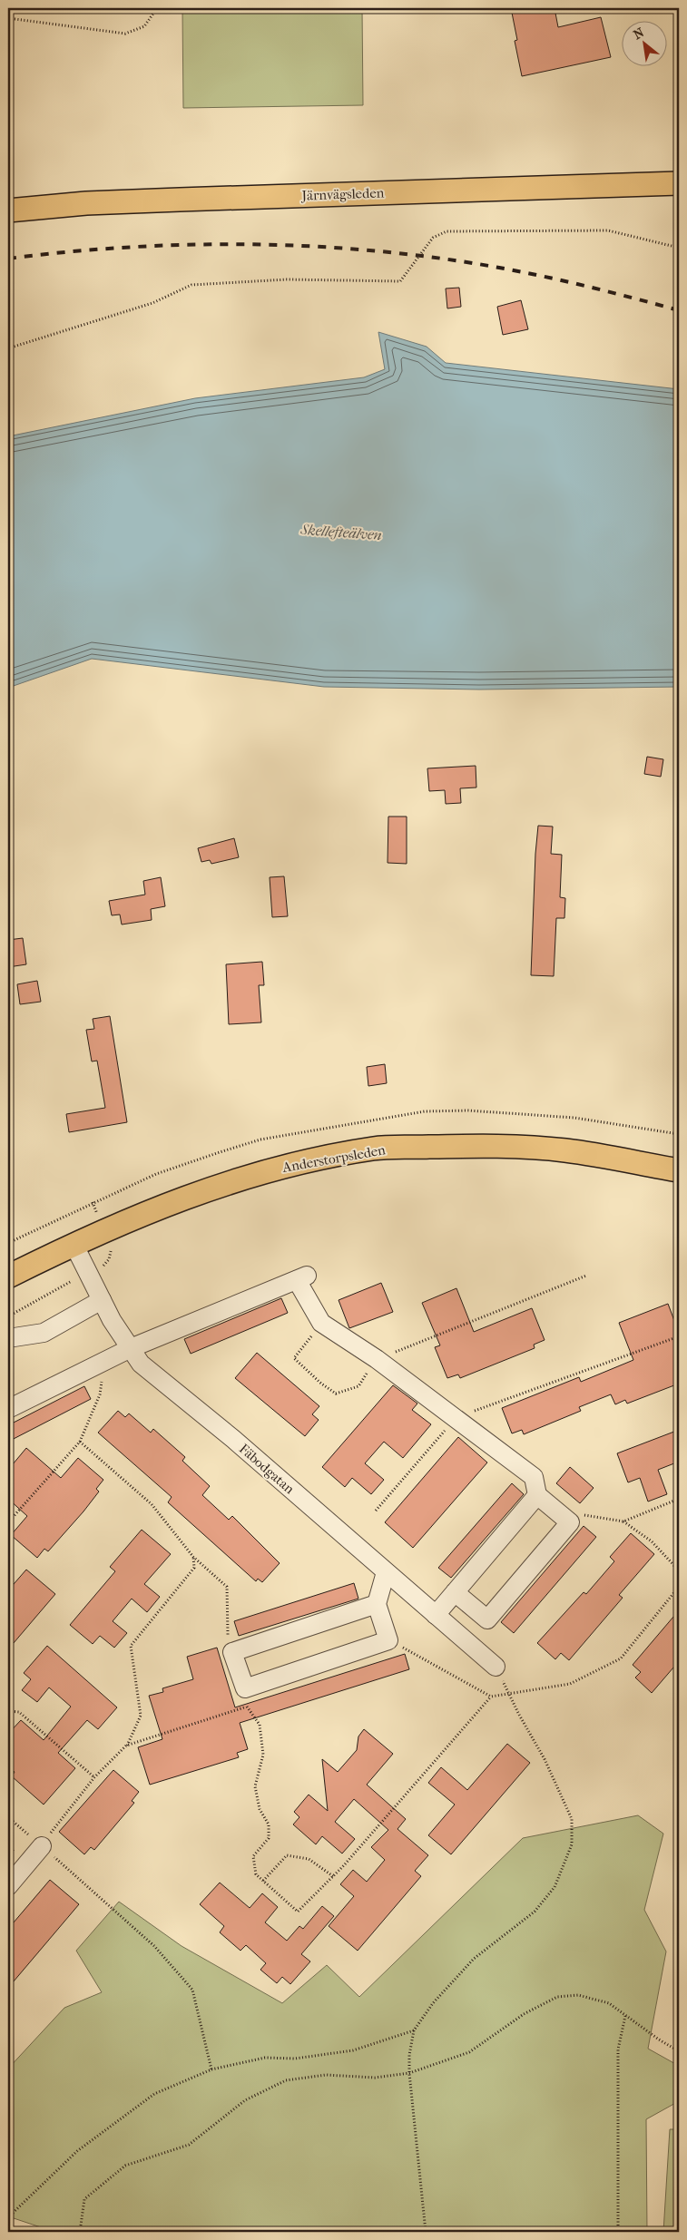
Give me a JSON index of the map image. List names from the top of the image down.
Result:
{
  "streets": {
    "main road": ["Järnvägsleden", "Anderstorpsleden"],
    "street": ["Fäbodgatan"]
  },
  "crossings": [
    ["Anderstorpsleden", "Fäbodgatan"]
  ],
  "water": ["Skellefteälven"],
  "north": "top left"
}
